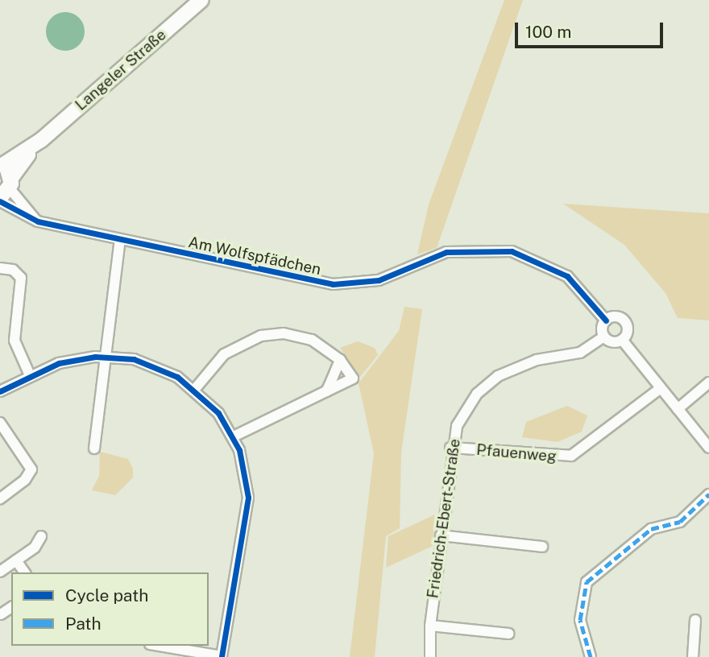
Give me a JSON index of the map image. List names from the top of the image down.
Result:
{
  "streets": {
    "street": [
      "Langeler Straße",
      "Am Wolfspfädchen",
      "Pfauenweg",
      "Friedrich-Ebert-Straße"
    ]
  },
  "crossings": [
    ["Langeler Straße", "Am Wolfspfädchen"],
    ["Am Wolfspfädchen", "Friedrich-Ebert-Straße"],
    ["Pfauenweg", "Friedrich-Ebert-Straße"]
  ],
  "legend": ["Cycle path", "Path"],
  "scale_bar": "100 m"
}
